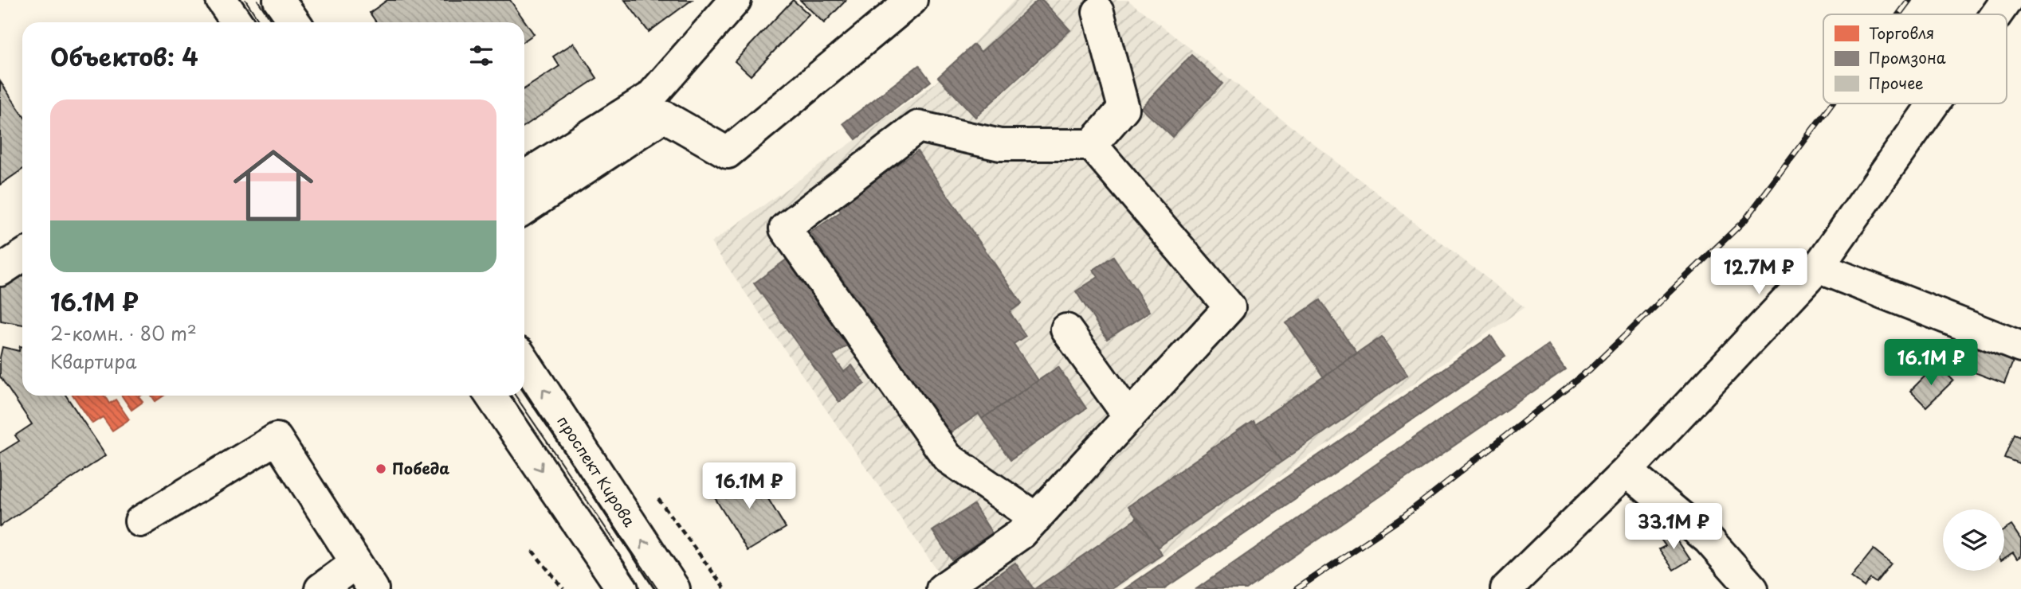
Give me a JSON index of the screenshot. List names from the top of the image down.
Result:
{
  "streets": {
    "street": ["проспект Кирова"]
  },
  "places": ["Победа"],
  "legend": ["Торговля", "Промзона", "Прочее"],
  "page": {
    "heading": "Объектов: 4",
    "list": [
      {
        "name": "16.1M ₽",
        "note": "2-комн. · 80 m² · Квартира"
      }
    ],
    "price": [
      "12.7M ₽",
      "16.1M ₽",
      "16.1M ₽",
      "33.1M ₽"
    ]
  }
}
